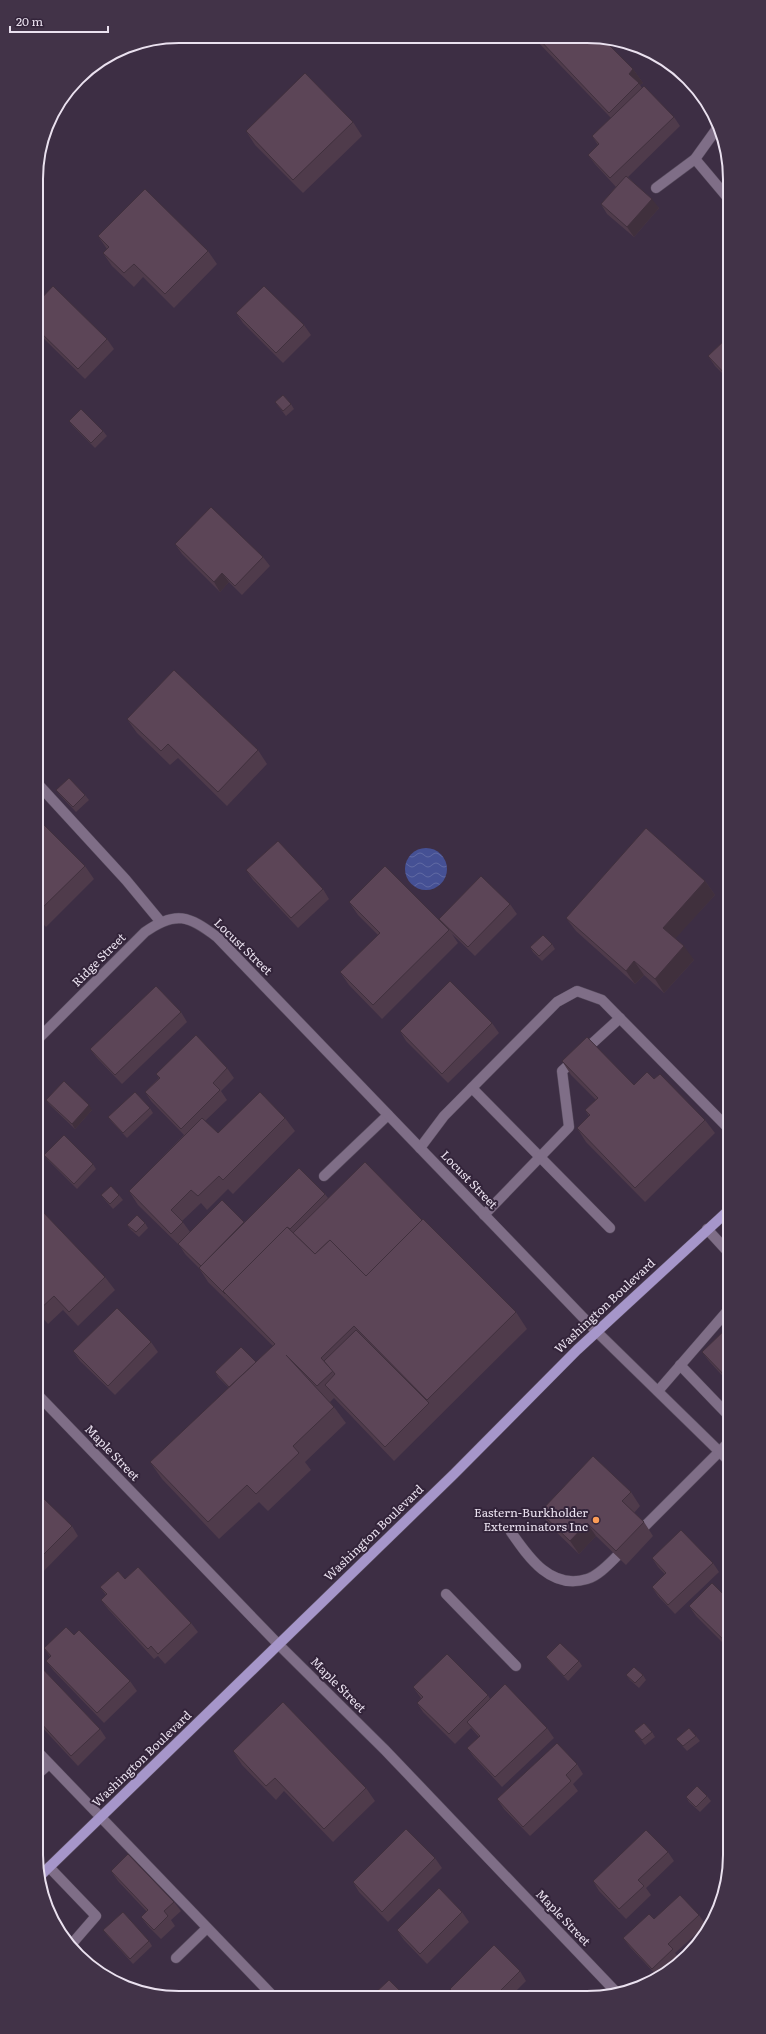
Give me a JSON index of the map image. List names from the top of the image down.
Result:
{
  "streets": {
    "main road": ["Washington Boulevard"],
    "street": ["Locust Street", "Ridge Street", "Maple Street"]
  },
  "crossings": [
    ["Locust Street", "Ridge Street"],
    ["Locust Street", "Washington Boulevard"],
    ["Washington Boulevard", "Maple Street"]
  ],
  "places": ["Eastern-Burkholder Exterminators Inc"],
  "scale_bar": "20 m"
}
